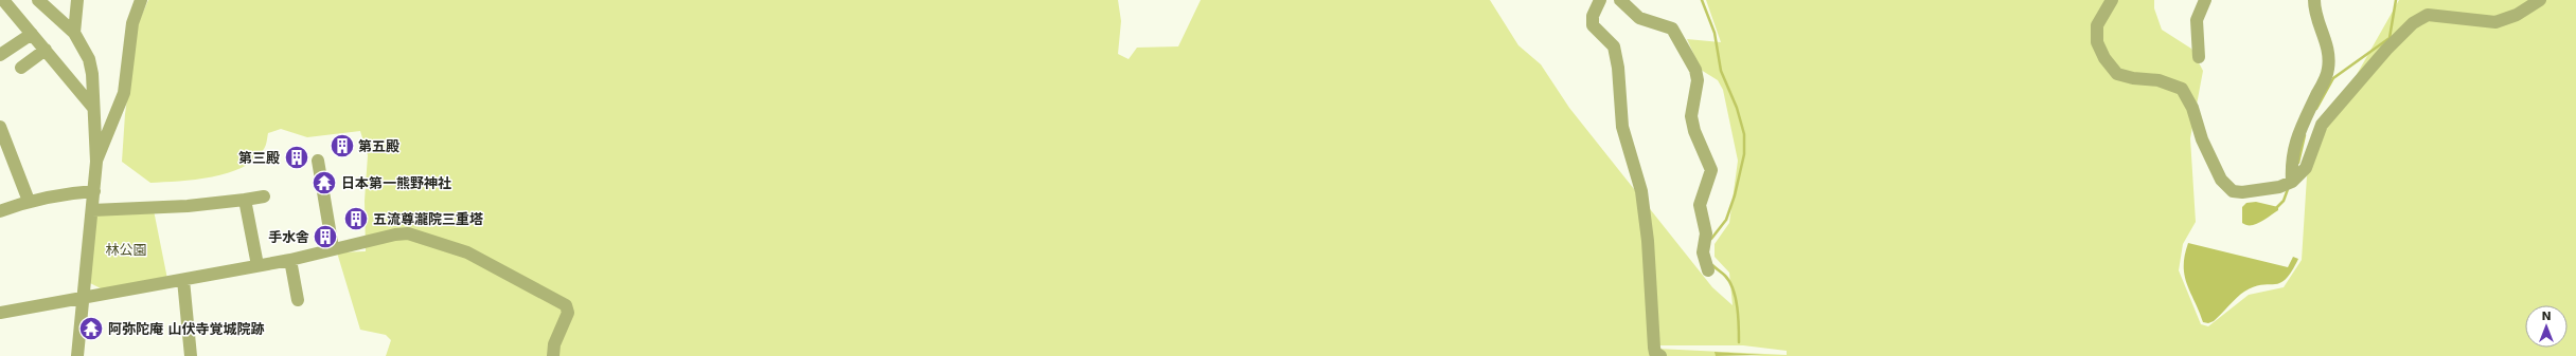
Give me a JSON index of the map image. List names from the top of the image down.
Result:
{
  "parks": ["林公園"],
  "places": {
    "building": [
      "第五殿",
      "第三殿",
      "五流尊瀧院三重塔",
      "手水舎"
    ],
    "temple": ["日本第一熊野神社", "阿弥陀庵 山伏寺覚城院跡"]
  },
  "north": "top"
}
